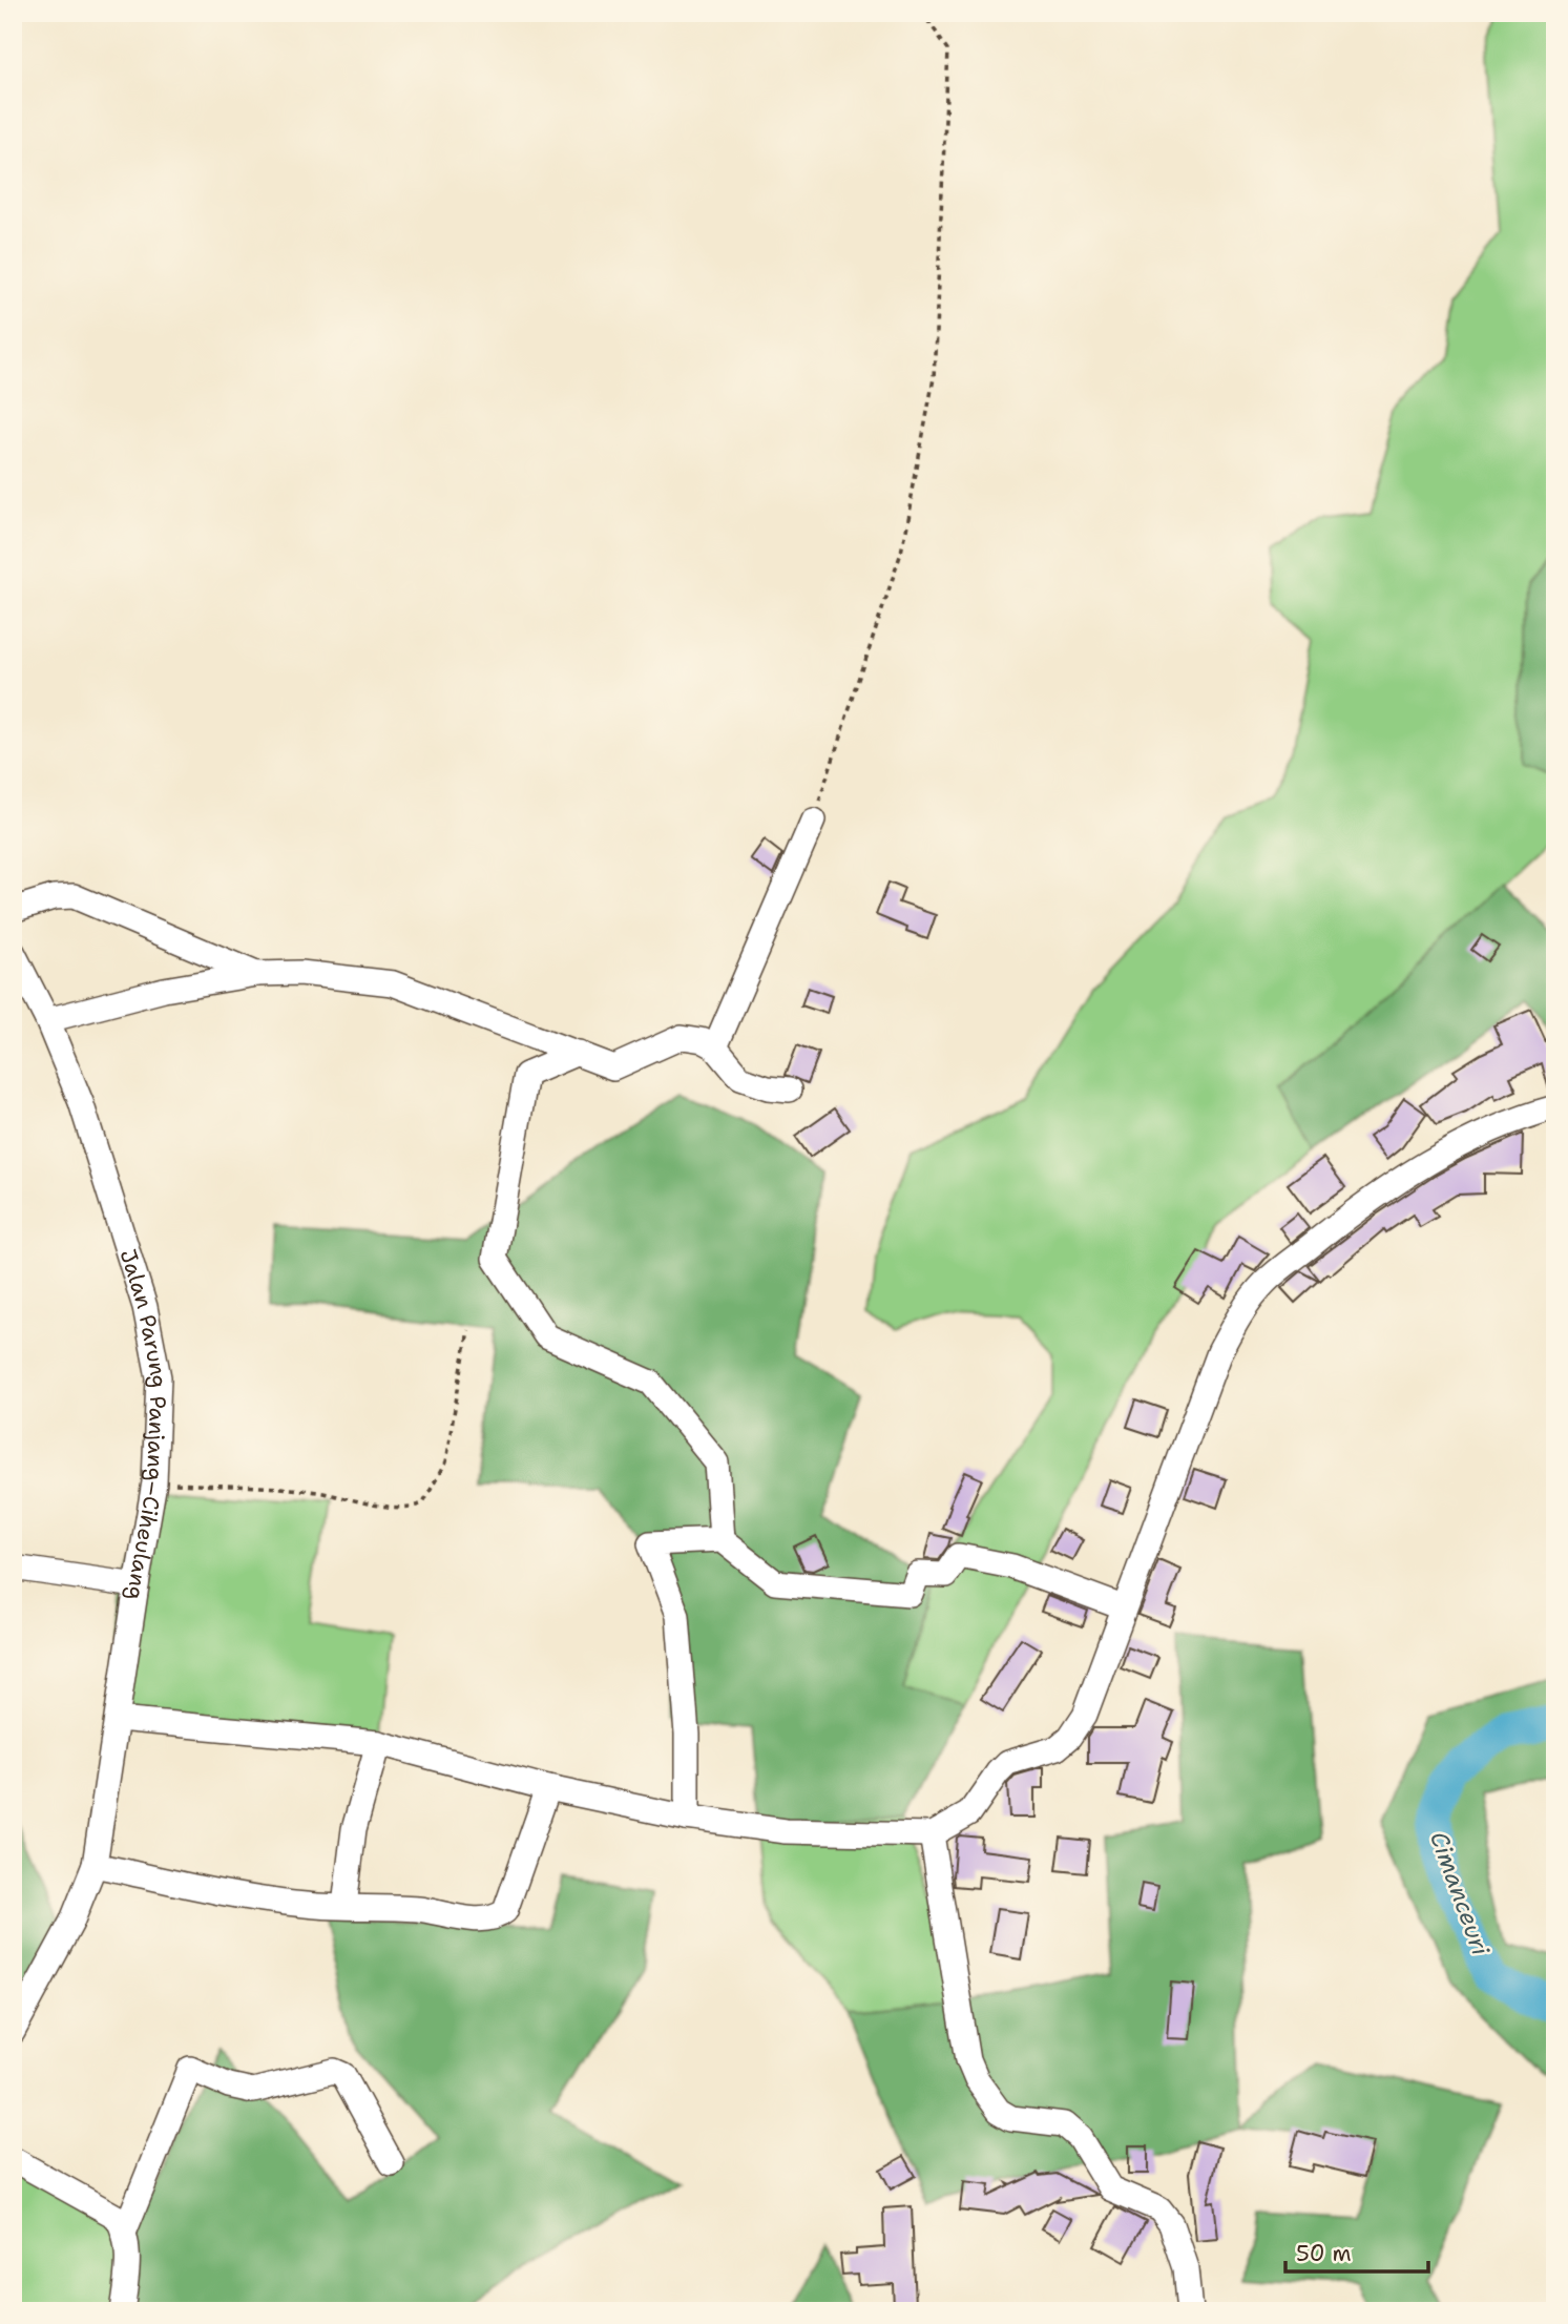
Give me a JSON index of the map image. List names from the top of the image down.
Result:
{
  "streets": {
    "street": ["Jalan Parung Panjang–Ciheulang"]
  },
  "water": ["Cimanceuri"],
  "scale_bar": "50 m"
}
